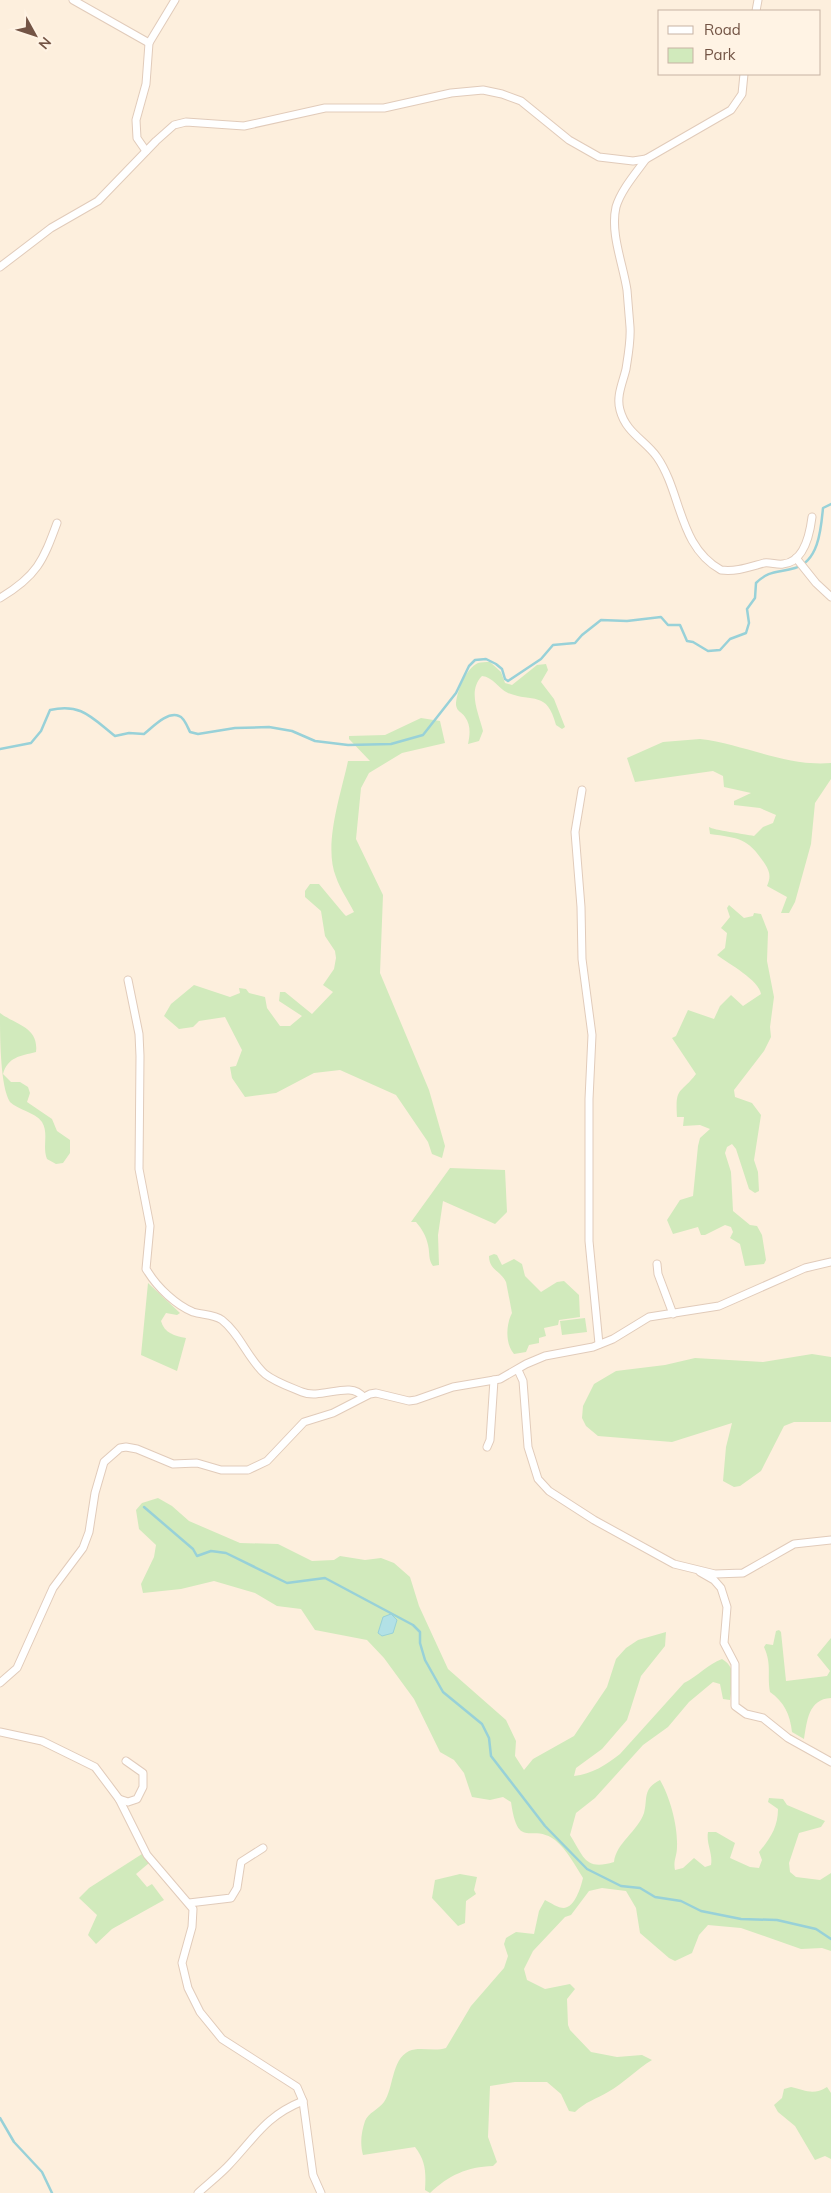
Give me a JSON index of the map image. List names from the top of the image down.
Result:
{
  "legend": ["Road", "Park"],
  "north": "bottom right"
}
